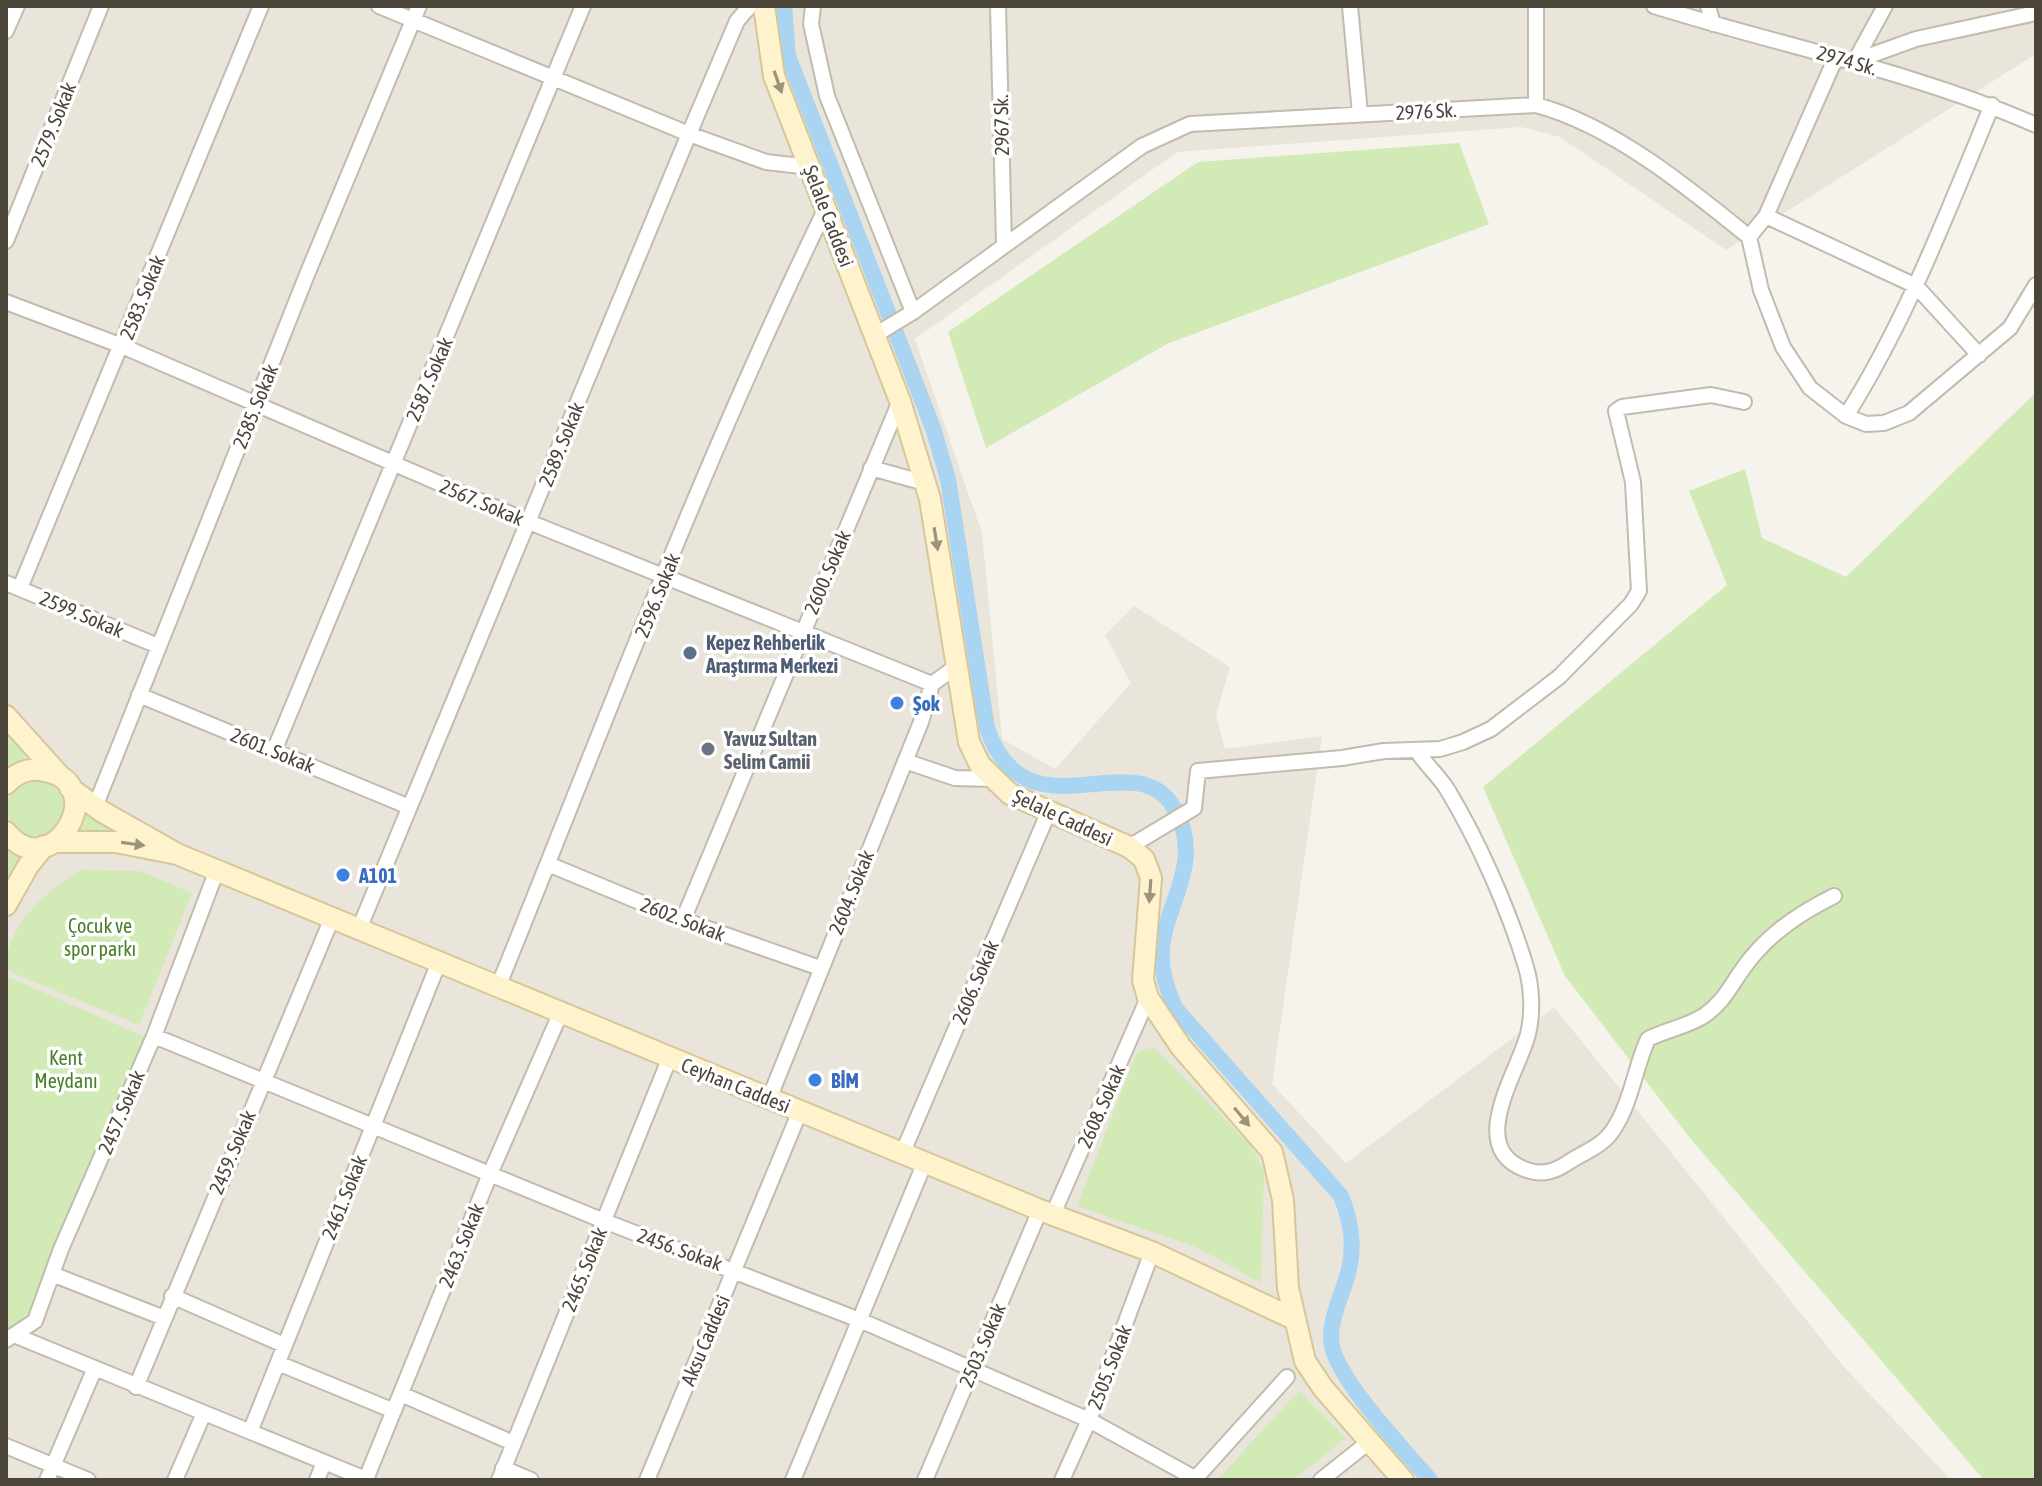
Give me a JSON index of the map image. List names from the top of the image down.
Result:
{
  "streets": {
    "street": [
      "2974 Sk.",
      "2976 Sk.",
      "2579. Sokak",
      "2967 Sk.",
      "Şelale Caddesi",
      "2583. Sokak",
      "2587. Sokak",
      "2585. Sokak",
      "2589. Sokak",
      "2567. Sokak",
      "2600. Sokak",
      "2596. Sokak",
      "2599. Sokak",
      "2601. Sokak",
      "2604. Sokak",
      "2602. Sokak",
      "2606. Sokak",
      "Ceyhan Caddesi",
      "2608. Sokak",
      "2457. Sokak",
      "2459. Sokak",
      "2461. Sokak",
      "2463. Sokak",
      "2456. Sokak",
      "2465. Sokak",
      "Aksu Caddesi",
      "2503. Sokak",
      "2505. Sokak"
    ]
  },
  "crossings": [
    ["2976 Sk.", "2967 Sk."],
    ["2976 Sk.", "Şelale Caddesi"],
    ["Şelale Caddesi", "2600. Sokak"],
    ["Şelale Caddesi", "2596. Sokak"],
    ["Şelale Caddesi", "2606. Sokak"],
    ["Şelale Caddesi", "Ceyhan Caddesi"],
    ["Şelale Caddesi", "2608. Sokak"],
    ["2583. Sokak", "2567. Sokak"],
    ["2583. Sokak", "2599. Sokak"],
    ["2587. Sokak", "2567. Sokak"],
    ["2587. Sokak", "2601. Sokak"],
    ["2585. Sokak", "2567. Sokak"],
    ["2585. Sokak", "2599. Sokak"],
    ["2585. Sokak", "2601. Sokak"],
    ["2585. Sokak", "Ceyhan Caddesi"],
    ["2589. Sokak", "2567. Sokak"],
    ["2589. Sokak", "2601. Sokak"],
    ["2589. Sokak", "Ceyhan Caddesi"],
    ["2567. Sokak", "2600. Sokak"],
    ["2567. Sokak", "2596. Sokak"],
    ["2567. Sokak", "2604. Sokak"],
    ["2600. Sokak", "2602. Sokak"],
    ["2596. Sokak", "2602. Sokak"],
    ["2596. Sokak", "Ceyhan Caddesi"],
    ["2604. Sokak", "2602. Sokak"],
    ["2604. Sokak", "Ceyhan Caddesi"],
    ["2606. Sokak", "Ceyhan Caddesi"],
    ["Ceyhan Caddesi", "2608. Sokak"],
    ["Ceyhan Caddesi", "2457. Sokak"],
    ["Ceyhan Caddesi", "2459. Sokak"],
    ["Ceyhan Caddesi", "2461. Sokak"],
    ["Ceyhan Caddesi", "2463. Sokak"],
    ["Ceyhan Caddesi", "2465. Sokak"],
    ["Ceyhan Caddesi", "Aksu Caddesi"],
    ["Ceyhan Caddesi", "2503. Sokak"],
    ["Ceyhan Caddesi", "2505. Sokak"],
    ["2608. Sokak", "2503. Sokak"],
    ["2457. Sokak", "2456. Sokak"],
    ["2459. Sokak", "2456. Sokak"],
    ["2461. Sokak", "2456. Sokak"],
    ["2463. Sokak", "2456. Sokak"],
    ["2456. Sokak", "2465. Sokak"],
    ["2456. Sokak", "Aksu Caddesi"],
    ["2456. Sokak", "2503. Sokak"],
    ["2456. Sokak", "2505. Sokak"]
  ],
  "one_way": ["Şelale Caddesi"],
  "parks": ["Çocuk ve spor parkı", "Kent Meydanı"],
  "places": [
    "Kepez Rehberlik Araştırma Merkezi",
    "Şok",
    "Yavuz Sultan Selim Camii",
    "A101",
    "BİM"
  ]
}
